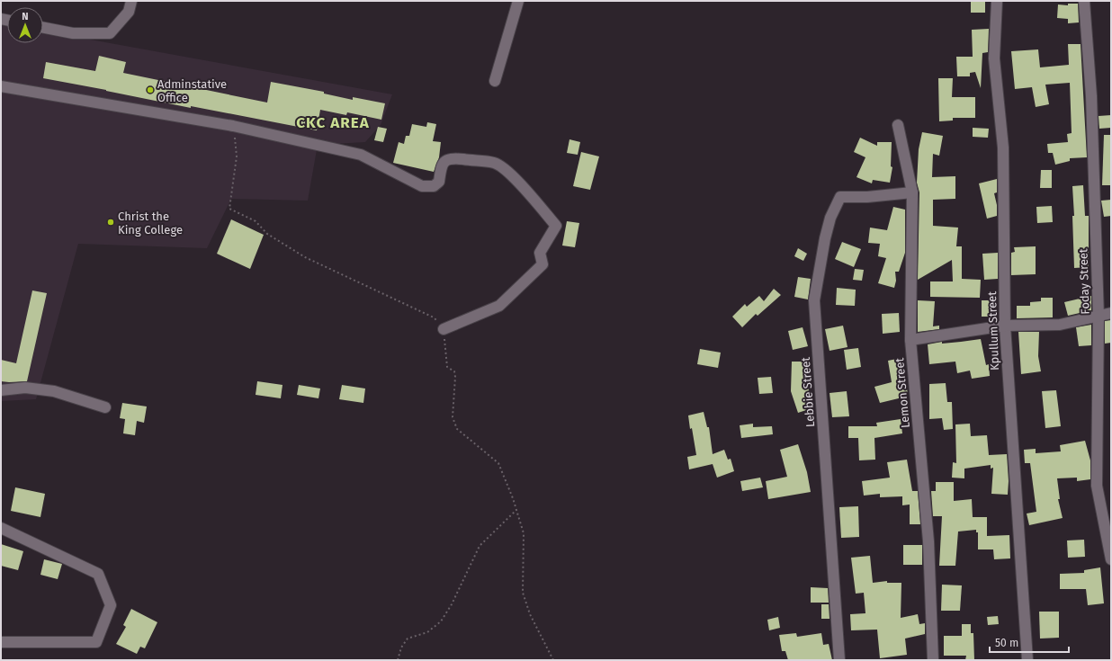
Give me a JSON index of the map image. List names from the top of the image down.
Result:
{
  "streets": {
    "street": [
      "Foday Street",
      "Kpullum Street",
      "Lebbie Street",
      "Lemon Street"
    ]
  },
  "crossings": [
    ["Lebbie Street", "Lemon Street"]
  ],
  "districts": ["CKC AREA"],
  "places": ["Adminstative Office", "Christ the King College"],
  "scale_bar": "50 m",
  "north": "top"
}
